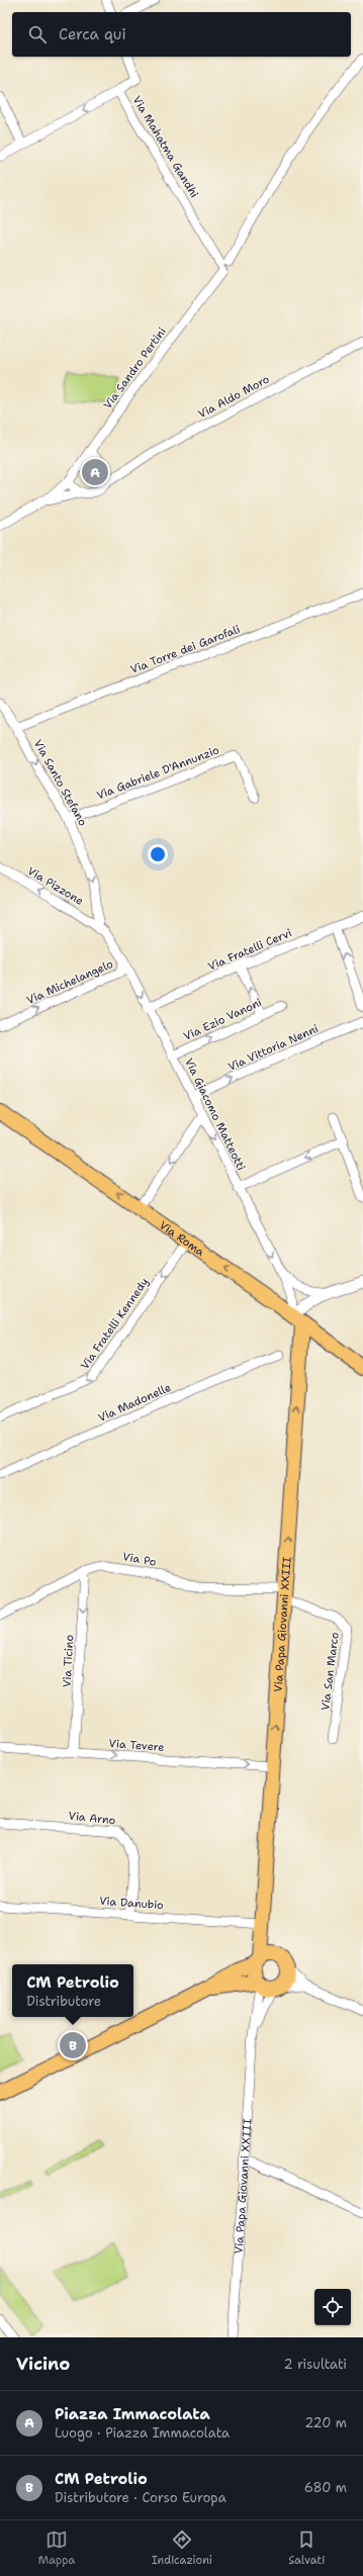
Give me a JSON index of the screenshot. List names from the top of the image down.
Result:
{
  "streets": {
    "main road": ["Via Roma", "Via Papa Giovanni XXIII"],
    "street": [
      "Via Mahatma Gandhi",
      "Via Sandro Pertini",
      "Via Aldo Moro",
      "Via Torre dei Garofali",
      "Via Gabriele D'Annunzio",
      "Via Santo Stefano",
      "Via Pizzone",
      "Via Fratelli Cervi",
      "Via Michelangelo",
      "Via Ezio Vanoni",
      "Via Vittoria Nenni",
      "Via Giacomo Matteotti",
      "Via Fratelli Kennedy",
      "Via Madonelle",
      "Via Po",
      "Via Ticino",
      "Via San Marco",
      "Via Tevere",
      "Via Arno",
      "Via Danubio"
    ]
  },
  "crossings": [
    ["Via Mahatma Gandhi", "Via Sandro Pertini"],
    ["Via Sandro Pertini", "Via Aldo Moro"],
    ["Via Torre dei Garofali", "Via Santo Stefano"],
    ["Via Gabriele D'Annunzio", "Via Santo Stefano"],
    ["Via Santo Stefano", "Via Pizzone"],
    ["Via Santo Stefano", "Via Giacomo Matteotti"],
    ["Via Pizzone", "Via Giacomo Matteotti"],
    ["Via Fratelli Cervi", "Via Giacomo Matteotti"],
    ["Via Michelangelo", "Via Giacomo Matteotti"],
    ["Via Ezio Vanoni", "Via Giacomo Matteotti"],
    ["Via Vittoria Nenni", "Via Giacomo Matteotti"],
    ["Via Giacomo Matteotti", "Via Roma"],
    ["Via Giacomo Matteotti", "Via Papa Giovanni XXIII"],
    ["Via Roma", "Via Fratelli Kennedy"],
    ["Via Roma", "Via Papa Giovanni XXIII"],
    ["Via Po", "Via Papa Giovanni XXIII"],
    ["Via Po", "Via Ticino"],
    ["Via Po", "Via San Marco"],
    ["Via Papa Giovanni XXIII", "Via San Marco"],
    ["Via Papa Giovanni XXIII", "Via Tevere"],
    ["Via Papa Giovanni XXIII", "Via Danubio"],
    ["Via Ticino", "Via Tevere"],
    ["Via Arno", "Via Danubio"]
  ],
  "one_way": [
    "Via Santo Stefano",
    "Via Pizzone",
    "Via Michelangelo",
    "Via Ezio Vanoni",
    "Via Vittoria Nenni",
    "Via Giacomo Matteotti",
    "Via Roma",
    "Via Fratelli Kennedy",
    "Via Papa Giovanni XXIII",
    "Via Ticino",
    "Via Tevere"
  ],
  "page": {
    "search": "Cerca qui",
    "pins": ["A", "B"],
    "popup": ["CM Petrolio", "Distributore"],
    "heading": ["Vicino", "2 risultati"],
    "list": [
      {
        "mark": "A",
        "name": "Piazza Immacolata",
        "note": "Luogo · Piazza Immacolata",
        "value": "220 m"
      },
      {
        "mark": "B",
        "name": "CM Petrolio",
        "note": "Distributore · Corso Europa",
        "value": "680 m"
      }
    ],
    "nav": ["Mappa", "Indicazioni", "Salvati"]
  }
}
